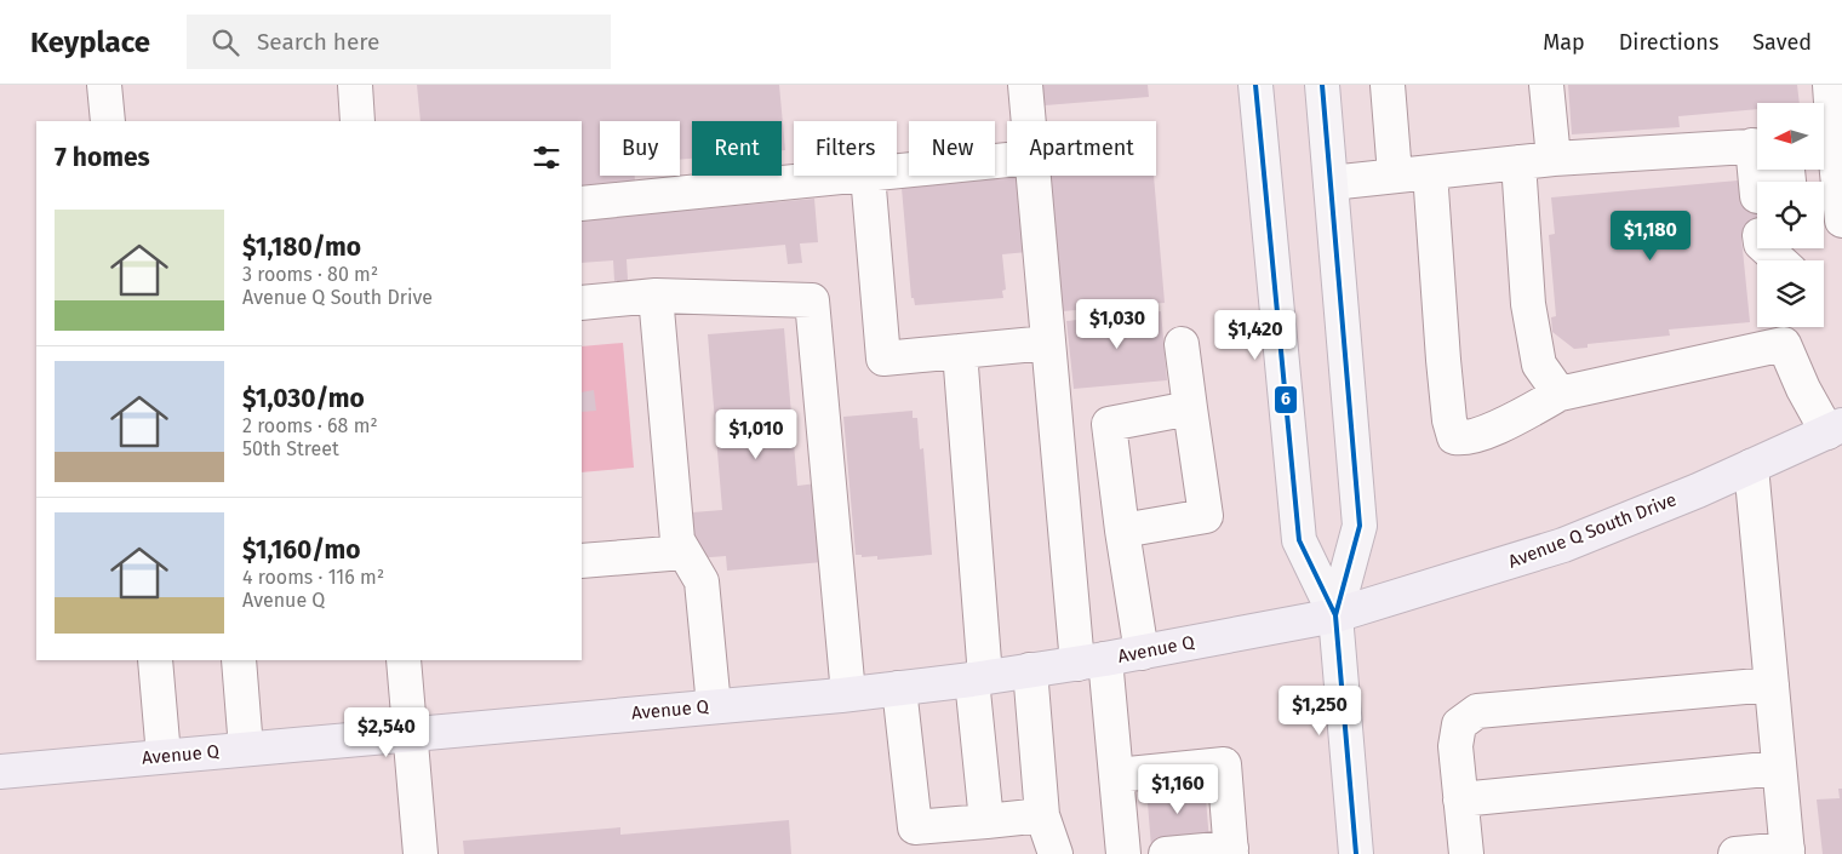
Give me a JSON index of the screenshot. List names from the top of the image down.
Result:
{
  "streets": {
    "highway": ["Avenue Q South Drive", "Avenue Q"]
  },
  "crossings": [
    ["Avenue Q South Drive", "Avenue Q"]
  ],
  "lines": ["transit line 6"],
  "north": "left",
  "page": {
    "header": "Keyplace",
    "search": "Search here",
    "nav": ["Map", "Directions", "Saved"],
    "chip": [
      "Buy",
      "Rent",
      "Filters",
      "New",
      "Apartment"
    ],
    "heading": "7 homes",
    "list": [
      {
        "name": "$1,180/mo",
        "note": "3 rooms · 80 m² · Avenue Q South Drive"
      },
      {
        "name": "$1,030/mo",
        "note": "2 rooms · 68 m² · 50th Street"
      },
      {
        "name": "$1,160/mo",
        "note": "4 rooms · 116 m² · Avenue Q"
      }
    ],
    "price": [
      "$1,180",
      "$1,030",
      "$1,420",
      "$1,010",
      "$1,250",
      "$2,540",
      "$1,160"
    ]
  }
}
